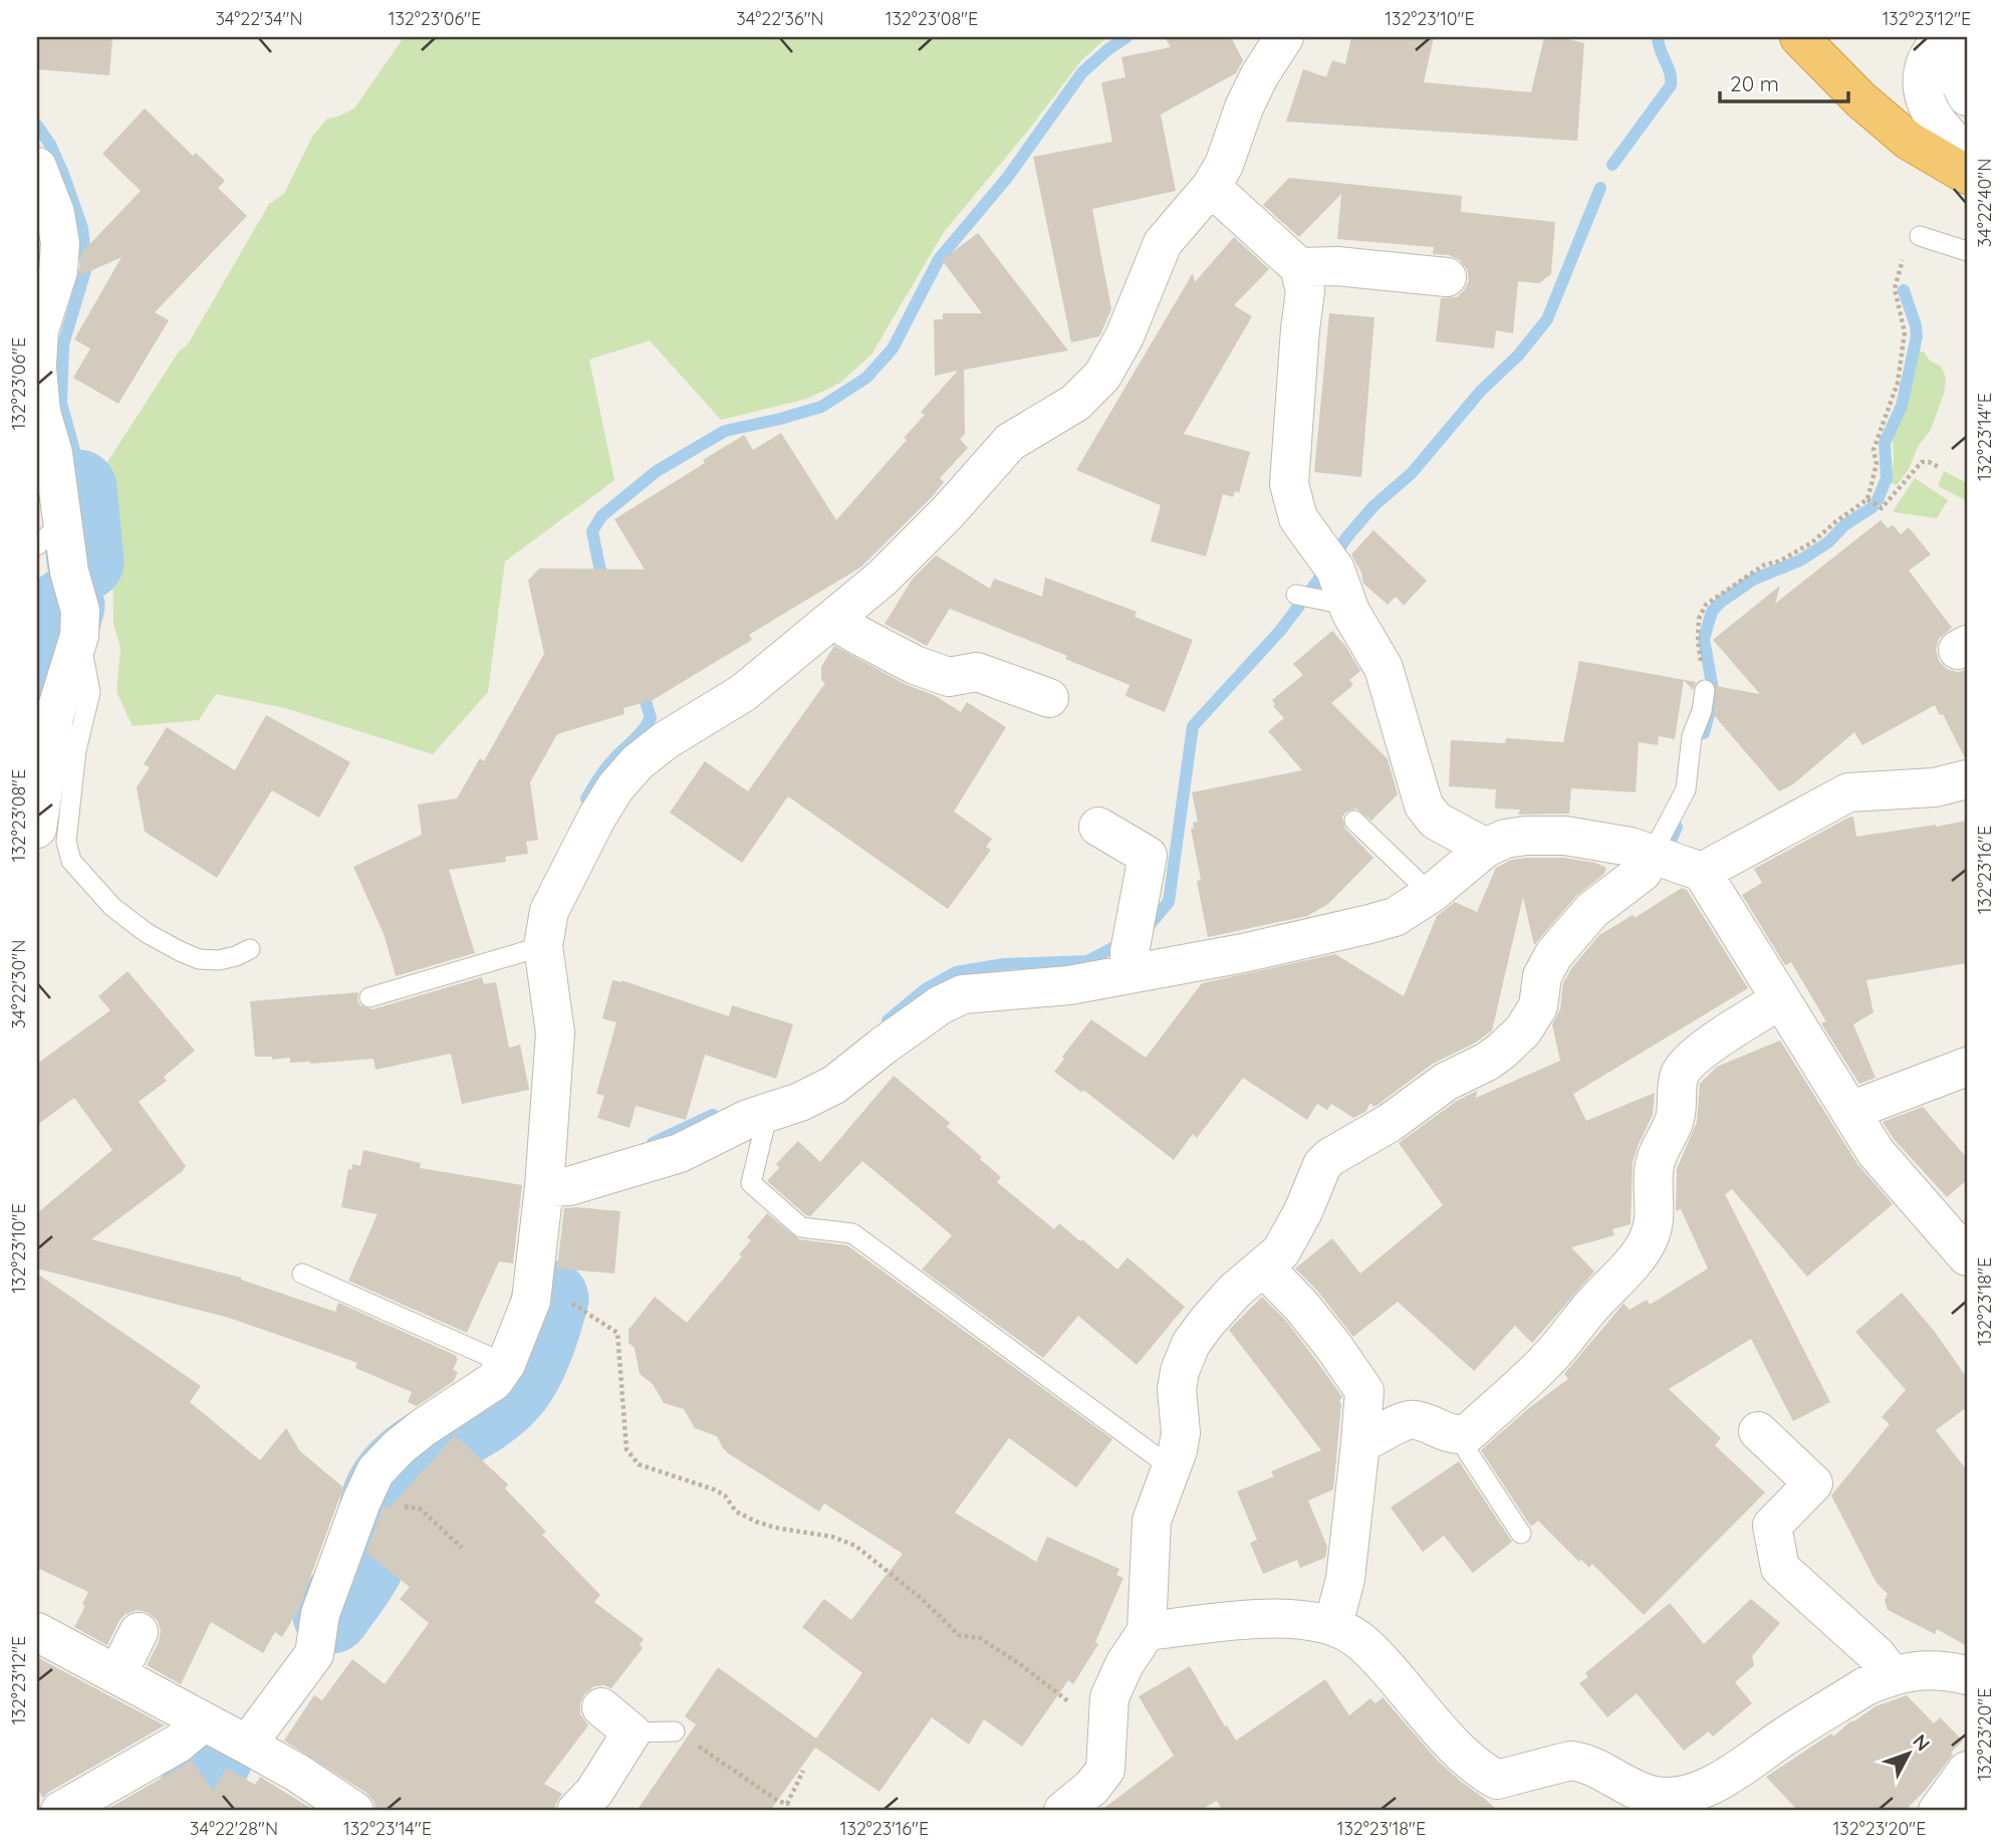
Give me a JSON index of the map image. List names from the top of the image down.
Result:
{
  "scale_bar": "20 m",
  "north": "top right",
  "coordinates": [
    "34°22'34\"N",
    "132°23'06\"E",
    "34°22'36\"N",
    "132°23'08\"E",
    "132°23'10\"E",
    "132°23'12\"E",
    "34°22'40\"N",
    "132°23'14\"E",
    "132°23'16\"E",
    "34°22'30\"N",
    "132°23'18\"E",
    "132°23'20\"E",
    "34°22'28\"N"
  ]
}
